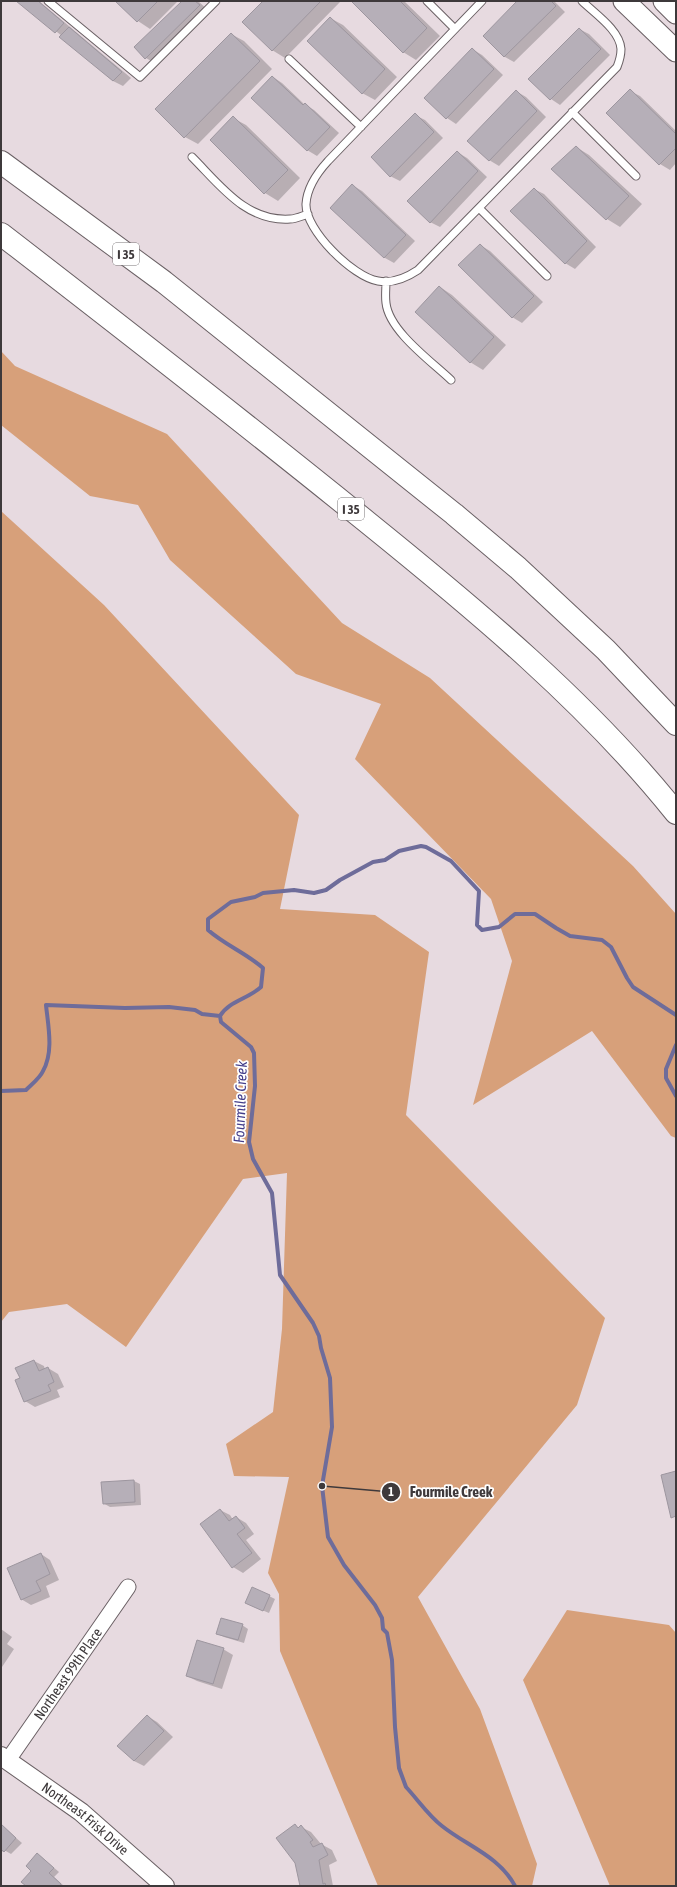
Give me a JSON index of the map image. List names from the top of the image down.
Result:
{
  "streets": {
    "highway": ["I 35"],
    "street": ["Northeast 99th Place", "Northeast Frisk Drive"]
  },
  "crossings": [
    ["Northeast 99th Place", "Northeast Frisk Drive"]
  ],
  "water": ["Fourmile Creek"],
  "places": ["Fourmile Creek"]
}
